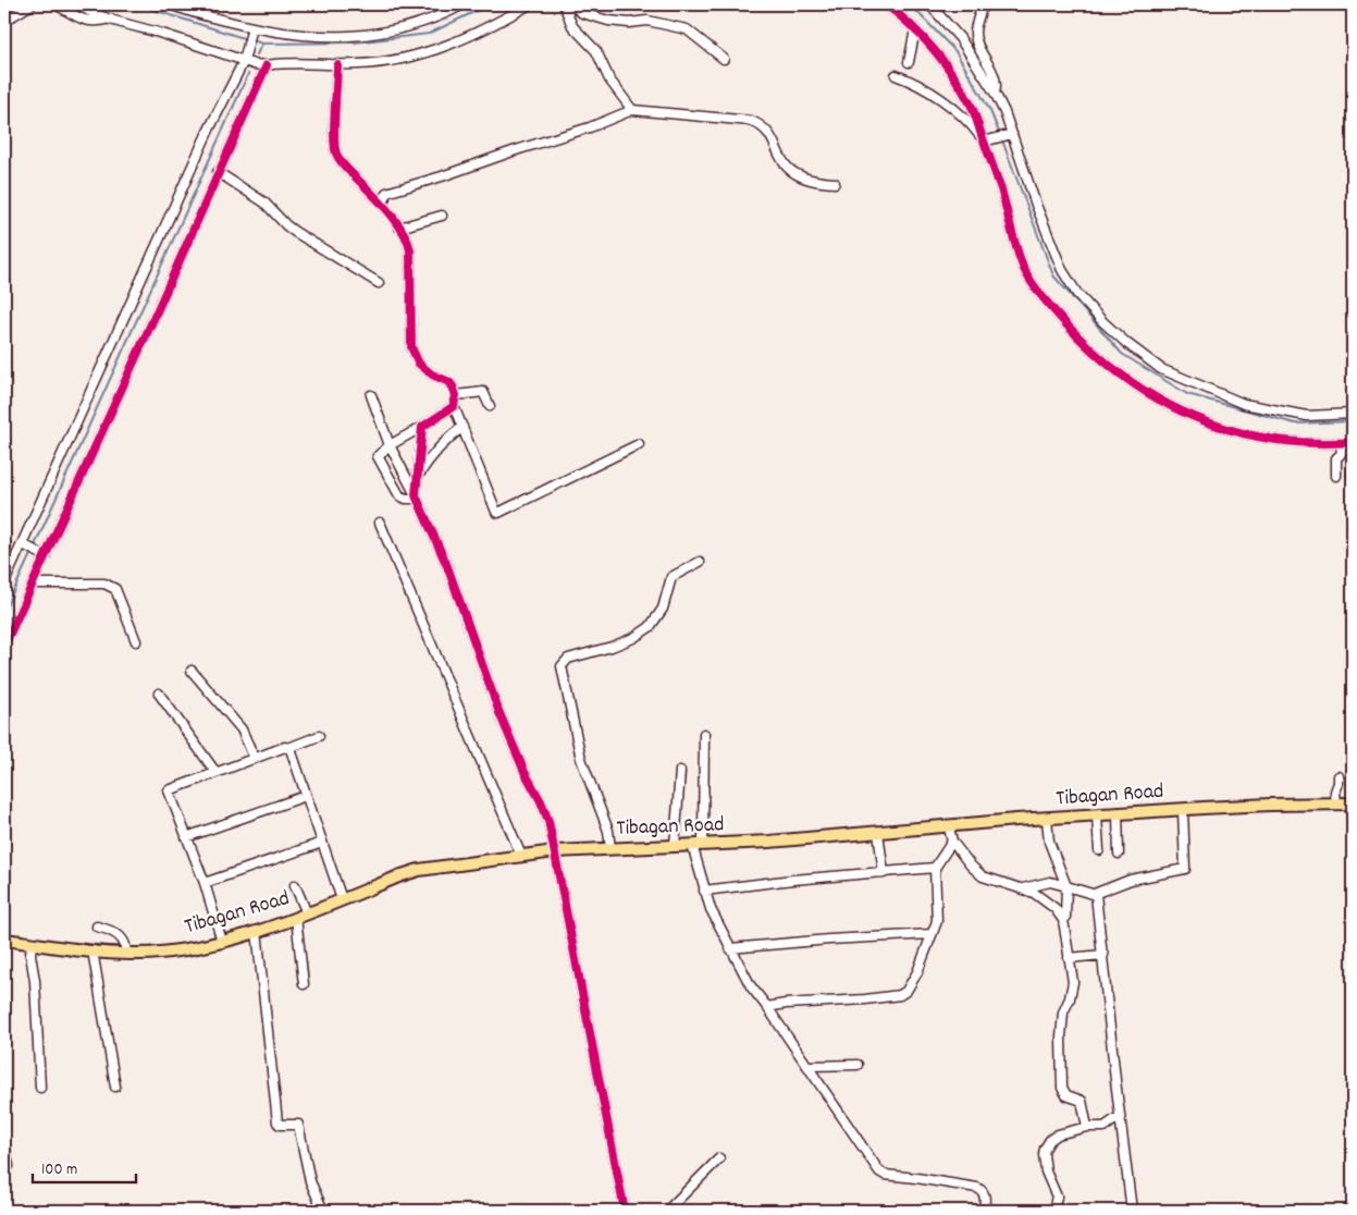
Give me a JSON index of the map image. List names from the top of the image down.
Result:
{
  "streets": {
    "main road": ["Tibagan Road"]
  },
  "scale_bar": "100 m"
}
